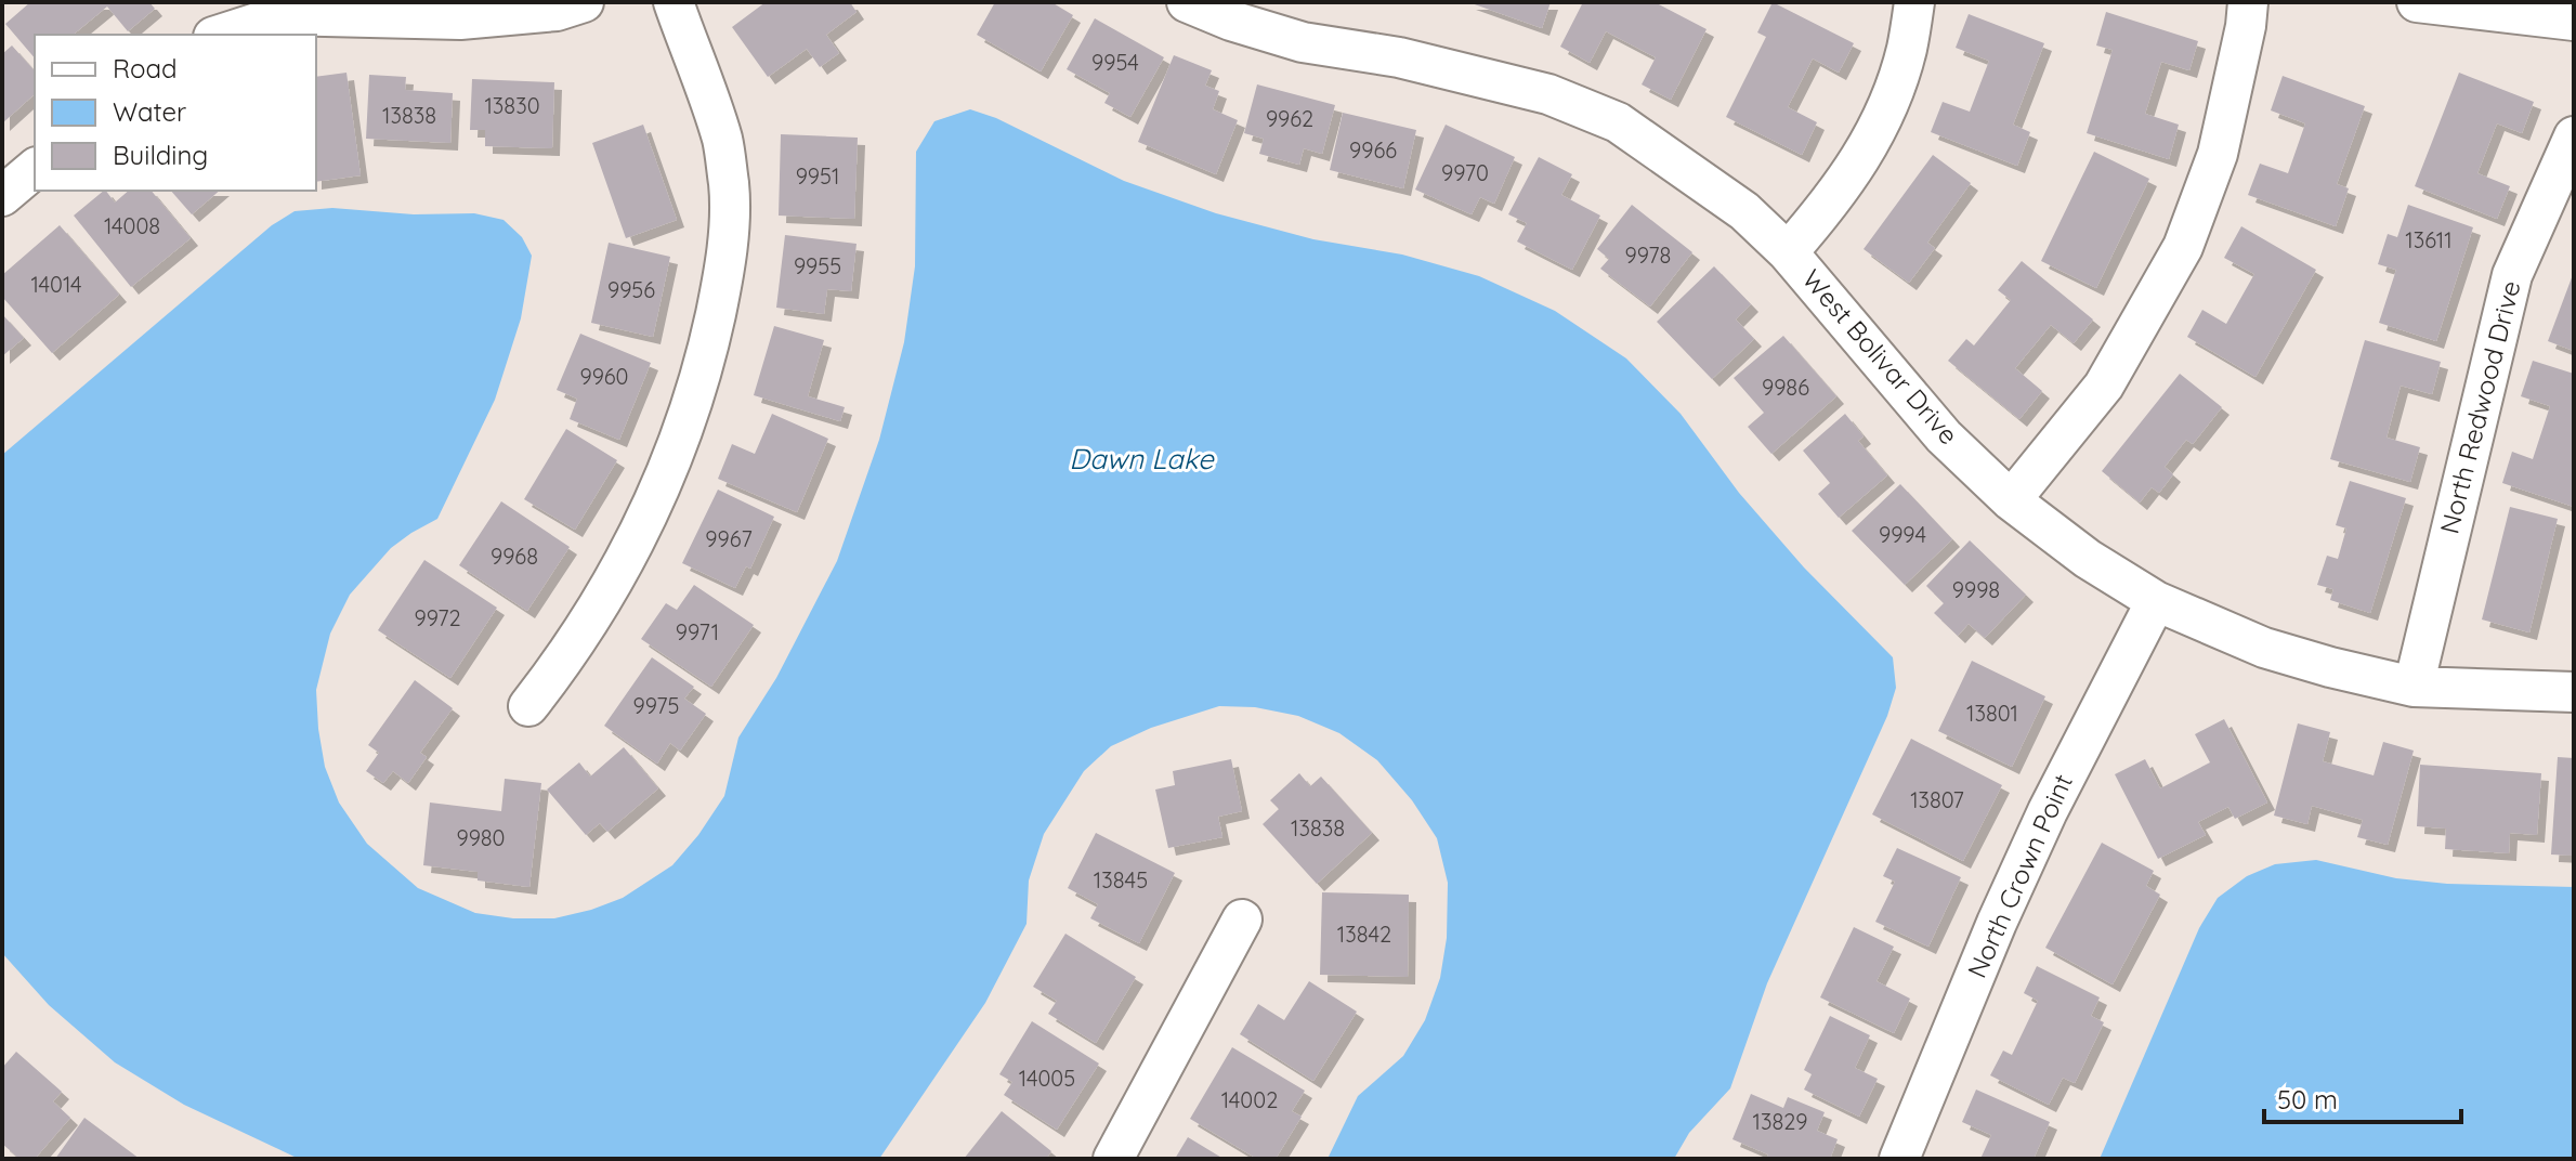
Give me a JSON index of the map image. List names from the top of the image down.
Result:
{
  "streets": {
    "street": ["West Bolivar Drive", "North Redwood Drive", "North Crown Point"]
  },
  "crossings": [
    ["West Bolivar Drive", "North Redwood Drive"],
    ["West Bolivar Drive", "North Crown Point"]
  ],
  "water": ["Dawn Lake"],
  "house_numbers": [
    "9954",
    "13830",
    "13838",
    "9962",
    "9966",
    "9970",
    "9951",
    "14008",
    "13611",
    "9978",
    "9955",
    "14014",
    "9956",
    "9960",
    "9986",
    "9994",
    "9967",
    "9968",
    "9998",
    "9972",
    "9971",
    "9975",
    "13801",
    "13807",
    "13838",
    "9980",
    "13845",
    "13842",
    "14005",
    "14002",
    "13829"
  ],
  "legend": ["Road", "Water", "Building"],
  "scale_bar": "50 m"
}
